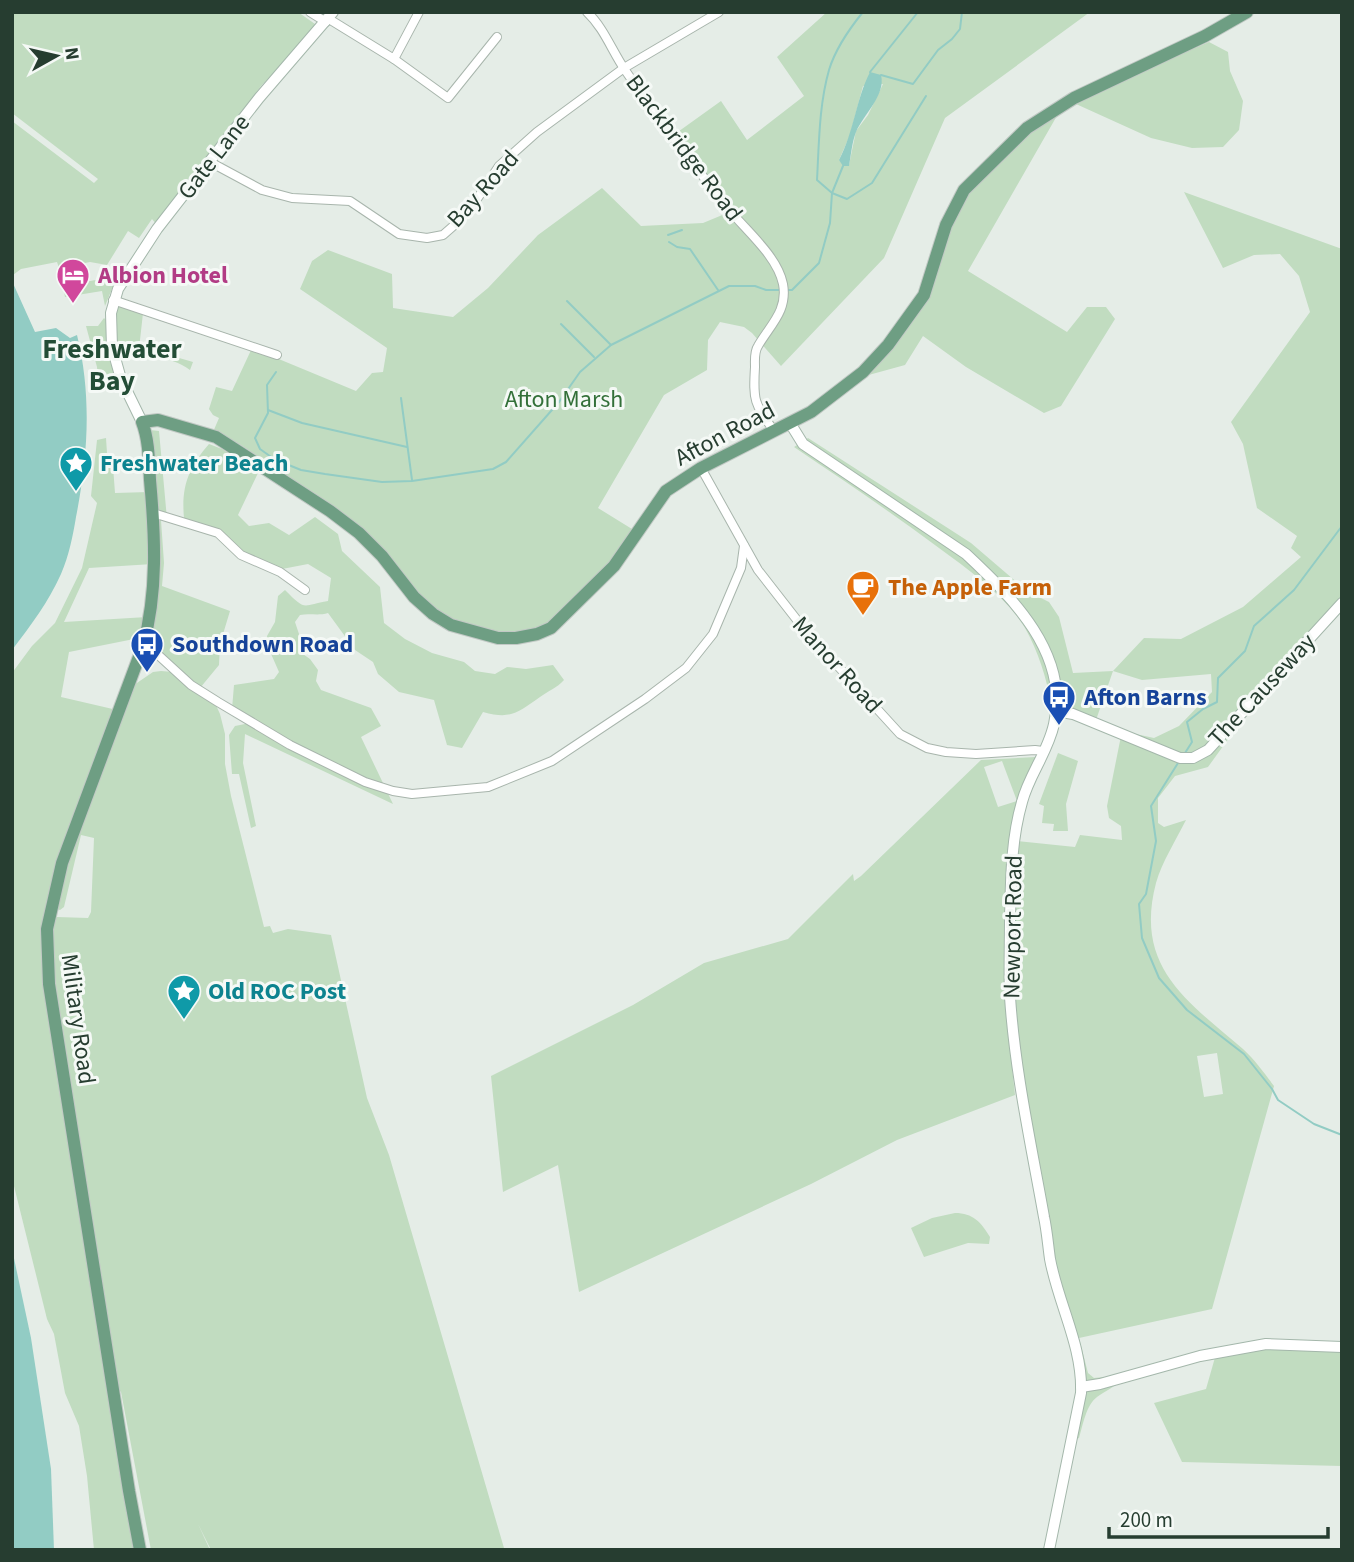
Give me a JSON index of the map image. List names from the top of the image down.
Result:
{
  "streets": {
    "main road": [
      "Gate Lane",
      "Afton Road",
      "The Causeway",
      "Newport Road",
      "Military Road"
    ],
    "street": ["Blackbridge Road", "Bay Road", "Manor Road"]
  },
  "crossings": [
    ["Blackbridge Road", "Bay Road"],
    ["Blackbridge Road", "Afton Road"],
    ["Gate Lane", "Bay Road"],
    ["Gate Lane", "Afton Road"],
    ["Gate Lane", "Military Road"],
    ["Afton Road", "Manor Road"],
    ["Afton Road", "Newport Road"],
    ["Afton Road", "Military Road"],
    ["Manor Road", "Newport Road"],
    ["The Causeway", "Newport Road"]
  ],
  "districts": ["Freshwater Bay"],
  "parks": ["Afton Marsh"],
  "places": {
    "hotel": ["Albion Hotel"],
    "place": ["Freshwater Beach", "Old ROC Post"],
    "cafe": ["The Apple Farm"],
    "bus stop": ["Southdown Road", "Afton Barns"]
  },
  "scale_bar": "200 m",
  "north": "right"
}
